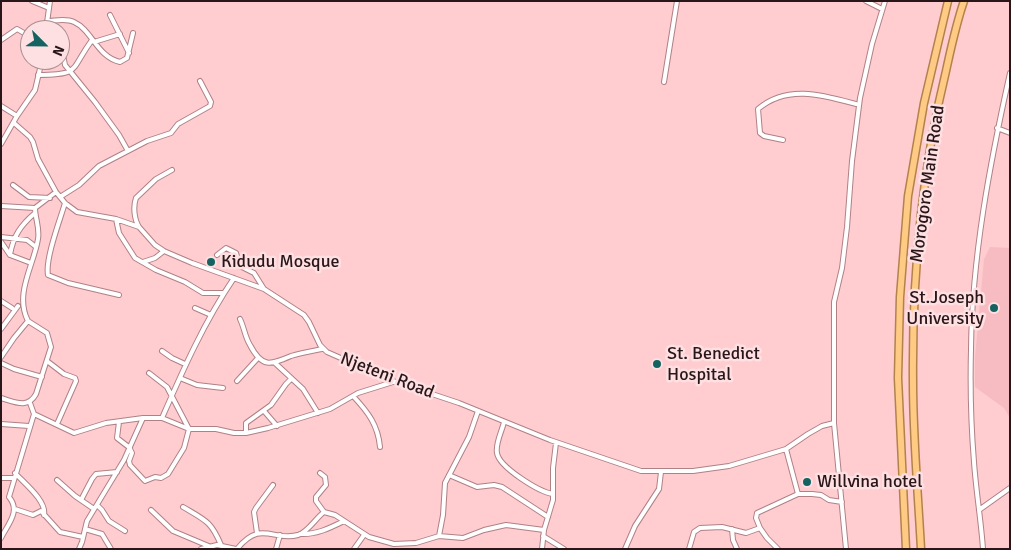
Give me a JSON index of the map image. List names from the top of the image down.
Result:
{
  "streets": {
    "highway": ["Morogoro Main Road"],
    "street": ["Njeteni Road"]
  },
  "places": [
    "Kidudu Mosque",
    "St.Joseph University",
    "St. Benedict Hospital",
    "Willvina hotel"
  ],
  "north": "bottom right"
}
